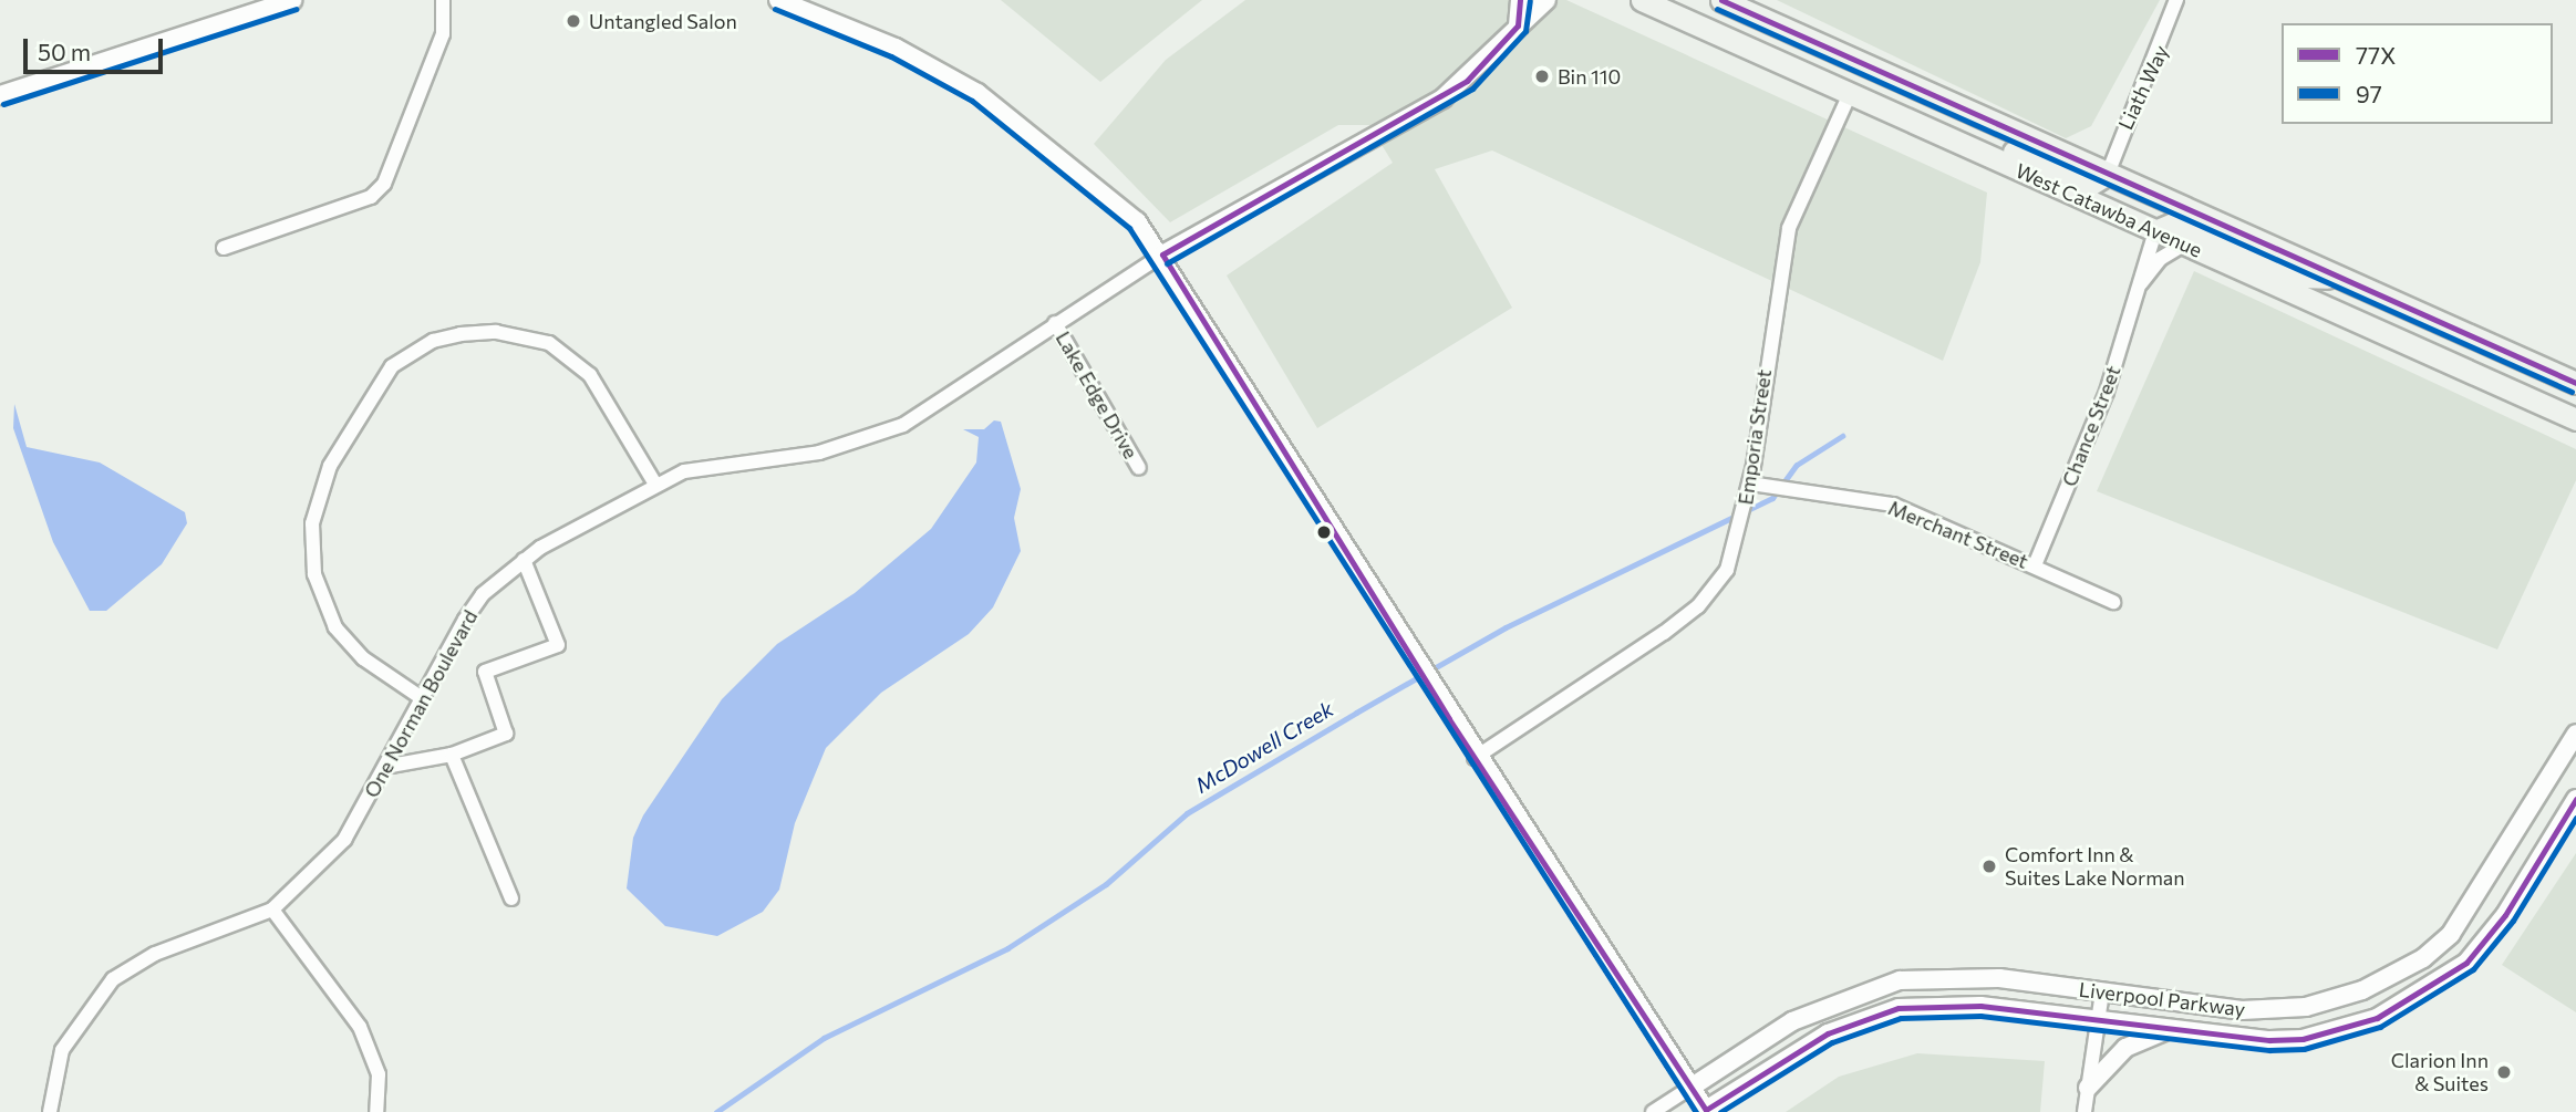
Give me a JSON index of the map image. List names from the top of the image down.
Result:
{
  "streets": {
    "main road": ["West Catawba Avenue"],
    "street": [
      "Liath Way",
      "Lake Edge Drive",
      "Chance Street",
      "Emporia Street",
      "Merchant Street",
      "One Norman Boulevard",
      "Liverpool Parkway"
    ]
  },
  "crossings": [
    ["Liath Way", "West Catawba Avenue"],
    ["West Catawba Avenue", "Chance Street"],
    ["West Catawba Avenue", "Emporia Street"],
    ["Lake Edge Drive", "One Norman Boulevard"],
    ["Chance Street", "Merchant Street"],
    ["Emporia Street", "Merchant Street"]
  ],
  "water": ["McDowell Creek"],
  "places": [
    "Untangled Salon",
    "Bin 110",
    "Comfort Inn & Suites Lake Norman",
    "Clarion Inn & Suites"
  ],
  "lines": ["transit line 77X", "transit line 97"],
  "legend": ["77X", "97"],
  "scale_bar": "50 m"
}
